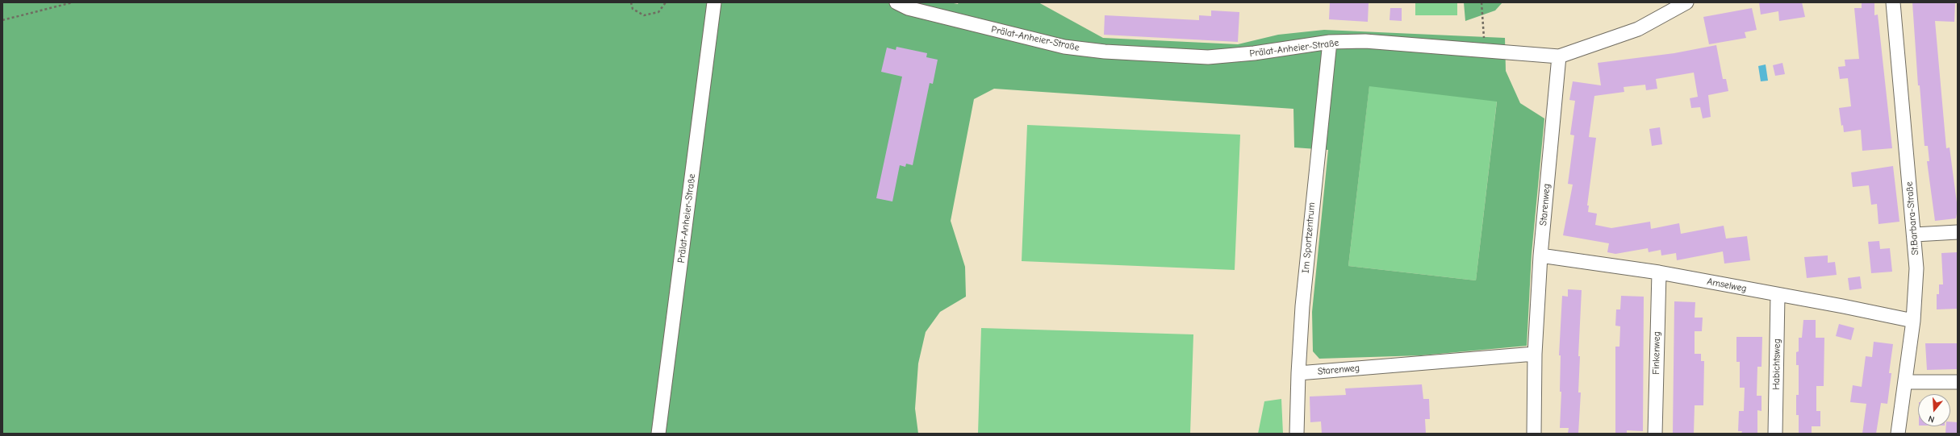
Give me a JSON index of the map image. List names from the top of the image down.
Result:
{
  "streets": {
    "street": [
      "Prälat-Anheier-Straße",
      "Starenweg",
      "St.Barbara-Straße",
      "Im Sportzentrum",
      "Amselweg",
      "Finkenweg",
      "Habichtsweg"
    ]
  },
  "crossings": [
    ["Prälat-Anheier-Straße", "Starenweg"],
    ["Prälat-Anheier-Straße", "Im Sportzentrum"],
    ["Starenweg", "Im Sportzentrum"],
    ["Starenweg", "Amselweg"],
    ["St.Barbara-Straße", "Amselweg"],
    ["Amselweg", "Finkenweg"],
    ["Amselweg", "Habichtsweg"]
  ],
  "north": "bottom"
}
